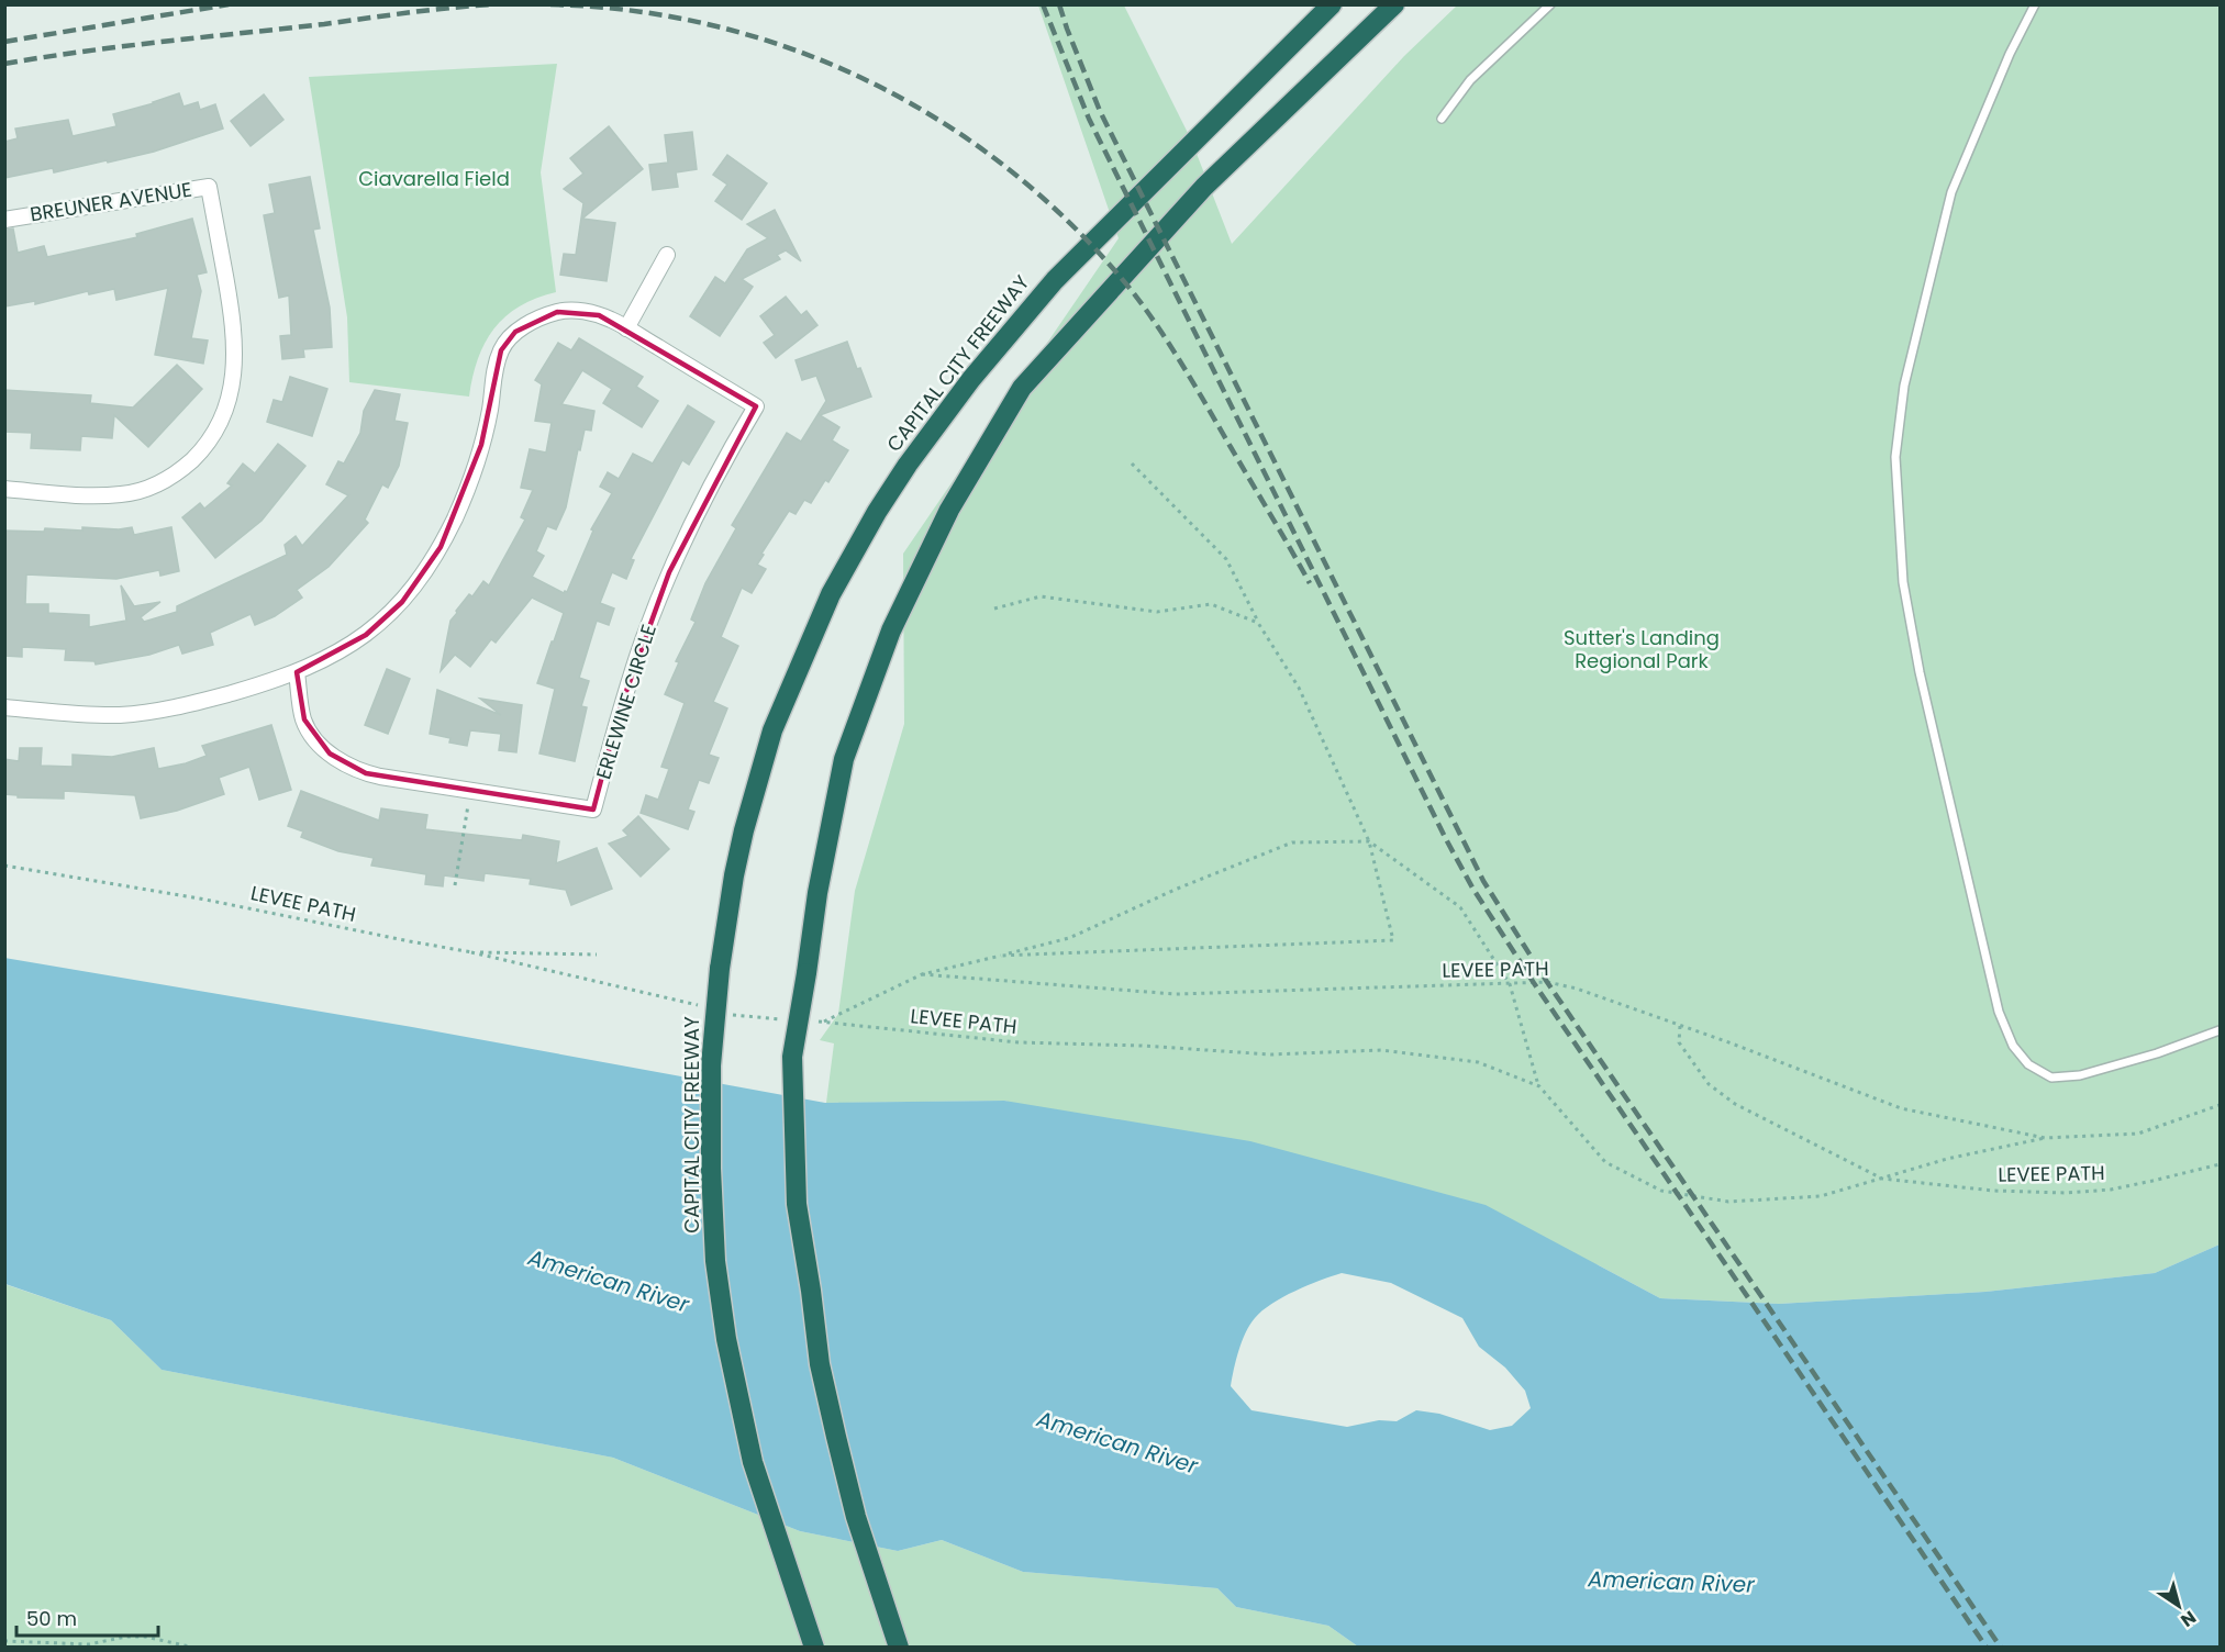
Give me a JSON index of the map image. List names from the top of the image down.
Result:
{
  "streets": {
    "highway": ["CAPITAL CITY FREEWAY"],
    "street": ["BREUNER AVENUE", "ERLEWINE CIRCLE"],
    "path": ["LEVEE PATH"]
  },
  "water": ["American River"],
  "parks": ["Ciavarella Field", "Sutter's Landing Regional Park"],
  "scale_bar": "50 m",
  "north": "bottom right"
}
